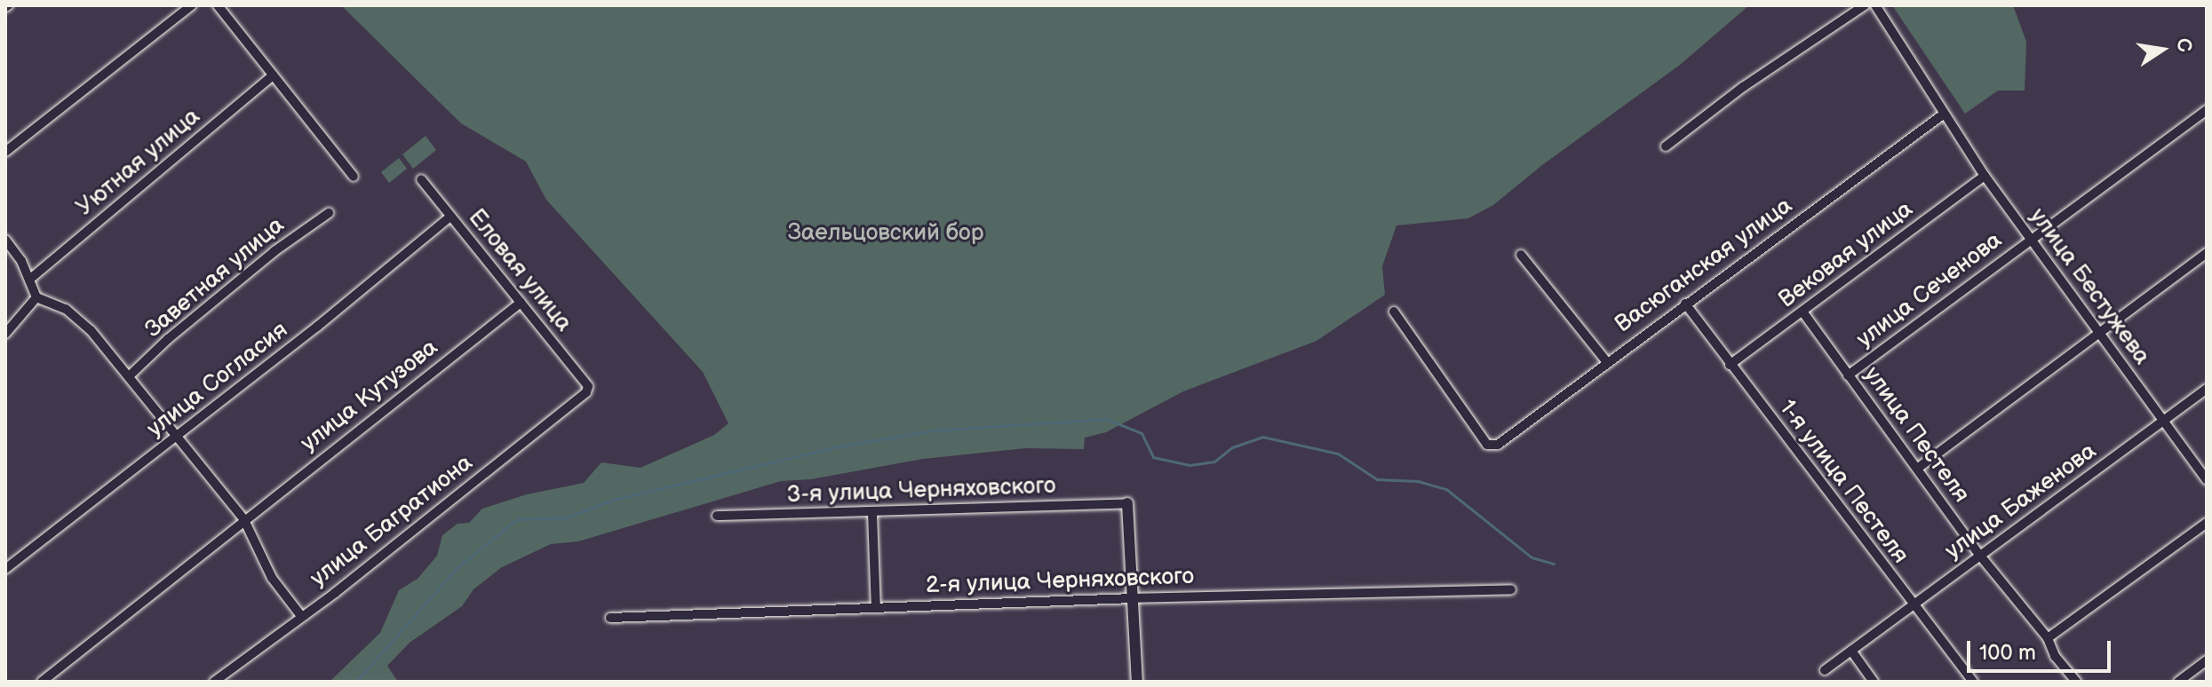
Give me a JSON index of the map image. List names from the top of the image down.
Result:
{
  "streets": {
    "street": [
      "Уютная улица",
      "Вековая улица",
      "Васюганская улица",
      "Еловая улица",
      "Заветная улица",
      "улица Бестужева",
      "улица Сеченова",
      "улица Согласия",
      "улица Кутузова",
      "улица Пестеля",
      "1-я улица Пестеля",
      "3-я улица Черняховского",
      "улица Баженова",
      "улица Багратиона",
      "2-я улица Черняховского"
    ]
  },
  "crossings": [
    ["Вековая улица", "улица Бестужева"],
    ["Вековая улица", "улица Пестеля"],
    ["Вековая улица", "1-я улица Пестеля"],
    ["Васюганская улица", "улица Бестужева"],
    ["Васюганская улица", "1-я улица Пестеля"],
    ["Еловая улица", "улица Согласия"],
    ["Еловая улица", "улица Кутузова"],
    ["Еловая улица", "улица Багратиона"],
    ["улица Бестужева", "улица Сеченова"],
    ["улица Бестужева", "улица Баженова"],
    ["улица Сеченова", "улица Пестеля"],
    ["улица Пестеля", "улица Баженова"],
    ["1-я улица Пестеля", "улица Баженова"]
  ],
  "parks": ["Заельцовский бор"],
  "scale_bar": "100 m",
  "north": "right"
}
